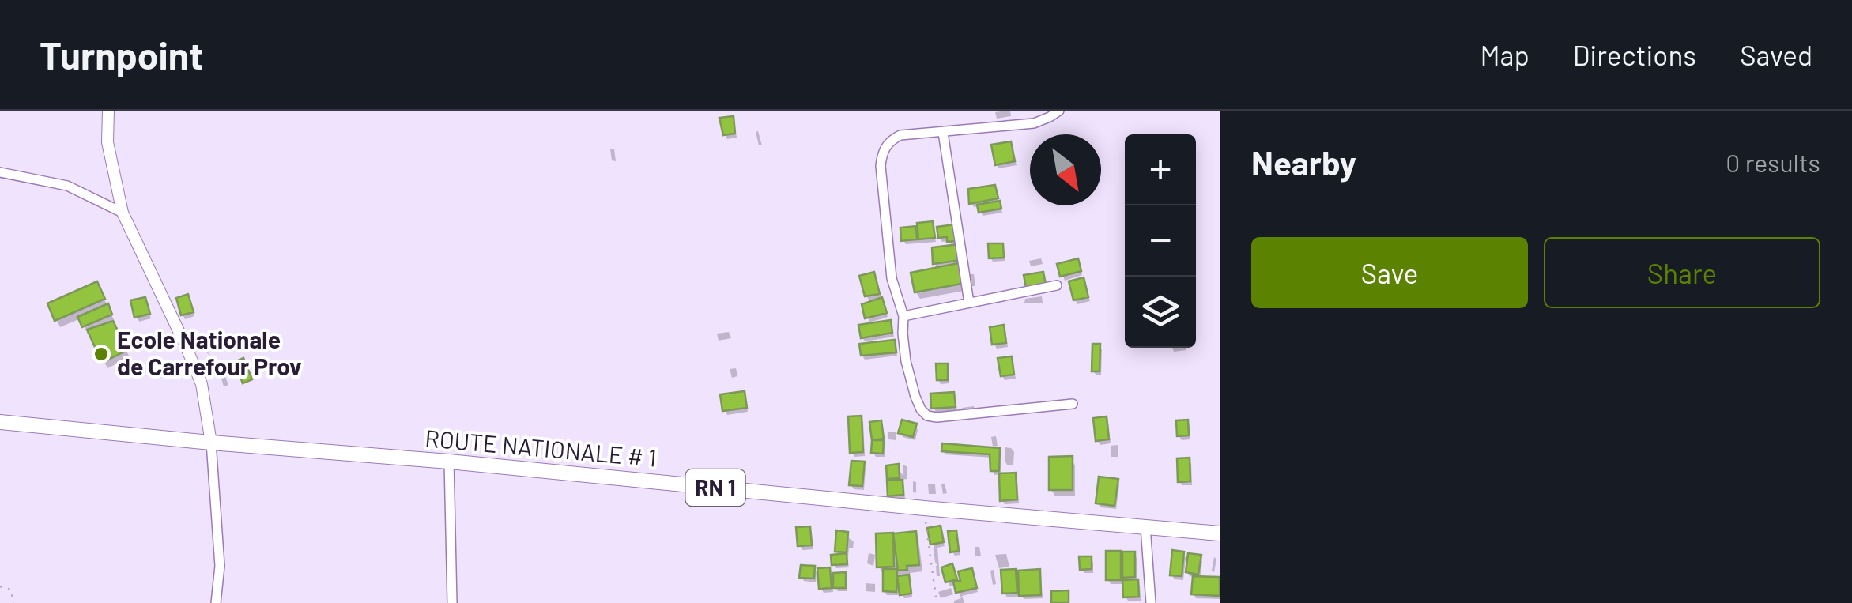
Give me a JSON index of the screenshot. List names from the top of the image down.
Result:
{
  "streets": {
    "main road": ["ROUTE NATIONALE # 1", "RN 1"]
  },
  "places": ["Ecole Nationale de Carrefour Prov"],
  "north": "bottom right",
  "page": {
    "header": "Turnpoint",
    "nav": ["Map", "Directions", "Saved"],
    "heading": ["Nearby", "0 results"],
    "map_buttons": ["+", "−"],
    "buttons": ["Save", "Share"]
  }
}
